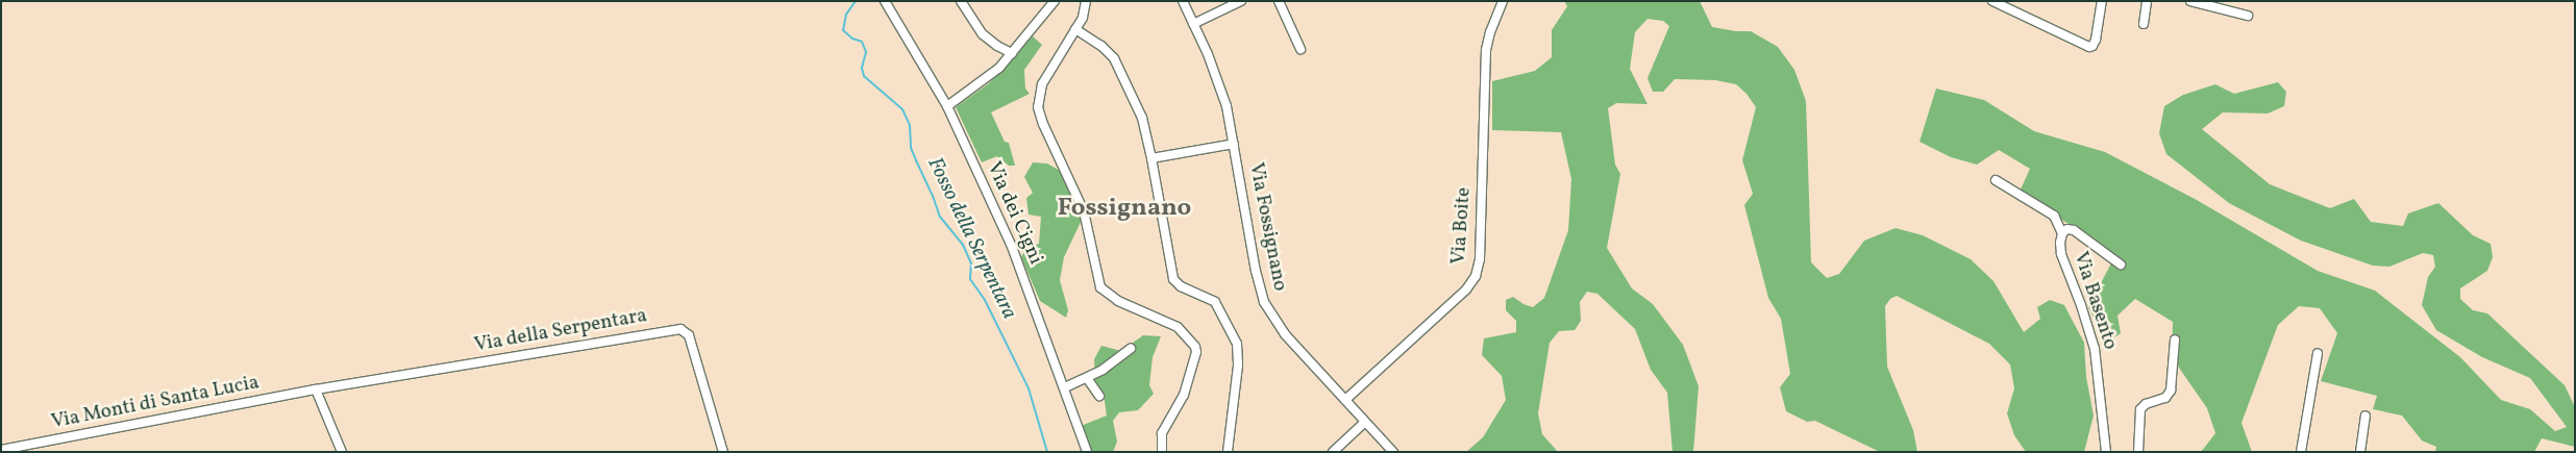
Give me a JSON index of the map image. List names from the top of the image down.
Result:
{
  "streets": {
    "street": [
      "Via dei Cigni",
      "Via Boite",
      "Via Fossignano",
      "Via Basento",
      "Via della Serpentara",
      "Via Monti di Santa Lucia"
    ]
  },
  "crossings": [
    ["Via Boite", "Via Fossignano"],
    ["Via della Serpentara", "Via Monti di Santa Lucia"]
  ],
  "districts": ["Fossignano"],
  "water": ["Fosso della Serpentara"]
}
